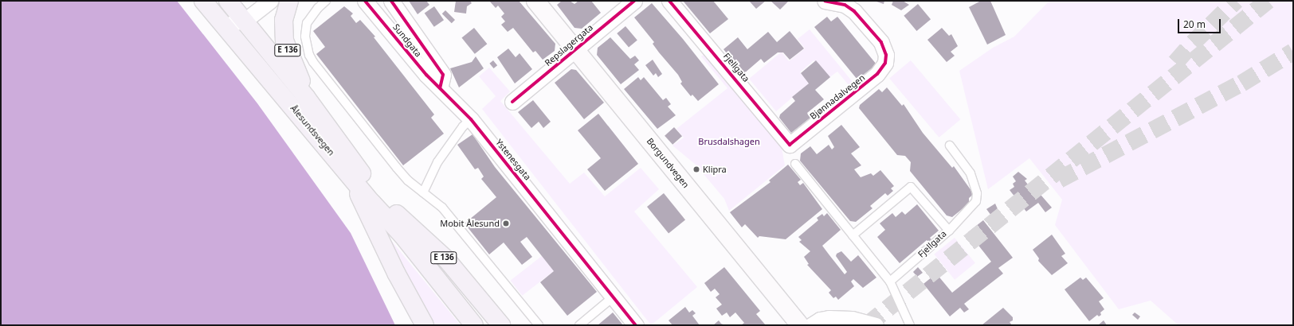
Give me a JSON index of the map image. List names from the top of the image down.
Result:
{
  "streets": {
    "highway": ["E 136", "Ålesundsvegen"],
    "main road": ["Borgundvegen"],
    "street": [
      "Sundgata",
      "Repslagergata",
      "Fjellgata",
      "Bjønnadalvegen",
      "Ystenesgata"
    ]
  },
  "crossings": [
    ["Sundgata", "Ystenesgata"],
    ["Repslagergata", "Borgundvegen"],
    ["E 136", "Ålesundsvegen"],
    ["Fjellgata", "Bjønnadalvegen"]
  ],
  "parks": ["Brusdalshagen"],
  "places": ["Klipra", "Mobit Ålesund"],
  "scale_bar": "20 m"
}
